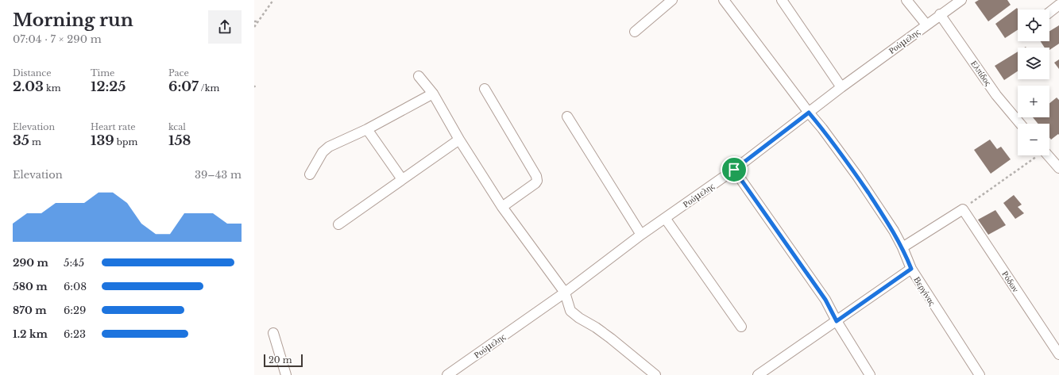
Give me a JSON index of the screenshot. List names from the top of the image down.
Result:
{
  "streets": {
    "street": [
      "Ρούμελης",
      "Ελπίδος",
      "Ρόδων",
      "Βεργίνας"
    ]
  },
  "crossings": [
    ["Ρούμελης", "Ελπίδος"],
    ["Ρούμελης", "Βεργίνας"]
  ],
  "scale_bar": "20 m",
  "page": {
    "heading": ["Morning run", "07:04 · 7 × 290 m"],
    "map_buttons": ["+", "−"],
    "stats": [
      ["Distance", "2.03 km"],
      ["Time", "12:25"],
      ["Pace", "6:07 /km"],
      ["Elevation", "35 m"],
      ["Heart rate", "139 bpm"],
      ["kcal", "158"]
    ],
    "chart": ["Elevation", "39–43 m"],
    "list": [
      {
        "name": "290 m",
        "note": "5:45"
      },
      {
        "name": "580 m",
        "note": "6:08"
      },
      {
        "name": "870 m",
        "note": "6:29"
      },
      {
        "name": "1.2 km",
        "note": "6:23"
      }
    ],
    "scale": "20 m"
  }
}
